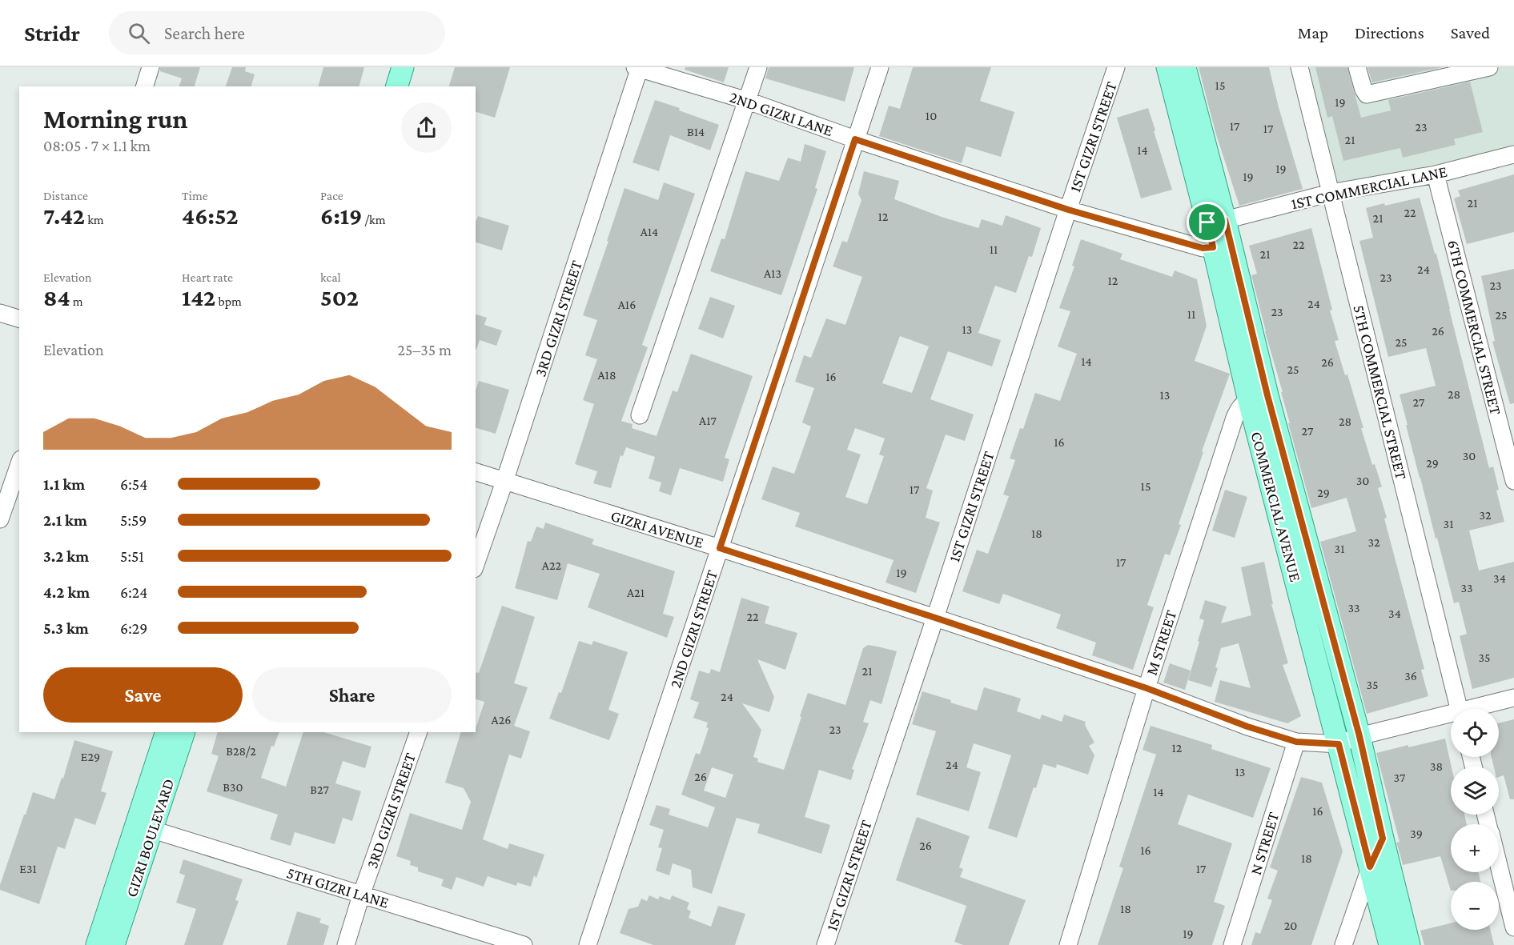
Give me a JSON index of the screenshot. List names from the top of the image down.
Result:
{
  "streets": {
    "main road": ["COMMERCIAL AVENUE", "GIZRI BOULEVARD"],
    "street": [
      "2ND GIZRI LANE",
      "1ST GIZRI STREET",
      "1ST COMMERCIAL LANE",
      "3RD GIZRI STREET",
      "6TH COMMERCIAL STREET",
      "5TH COMMERCIAL STREET",
      "GIZRI AVENUE",
      "2ND GIZRI STREET",
      "M STREET",
      "N STREET",
      "5TH GIZRI LANE"
    ]
  },
  "crossings": [
    ["2ND GIZRI LANE", "1ST GIZRI STREET"],
    ["2ND GIZRI LANE", "3RD GIZRI STREET"],
    ["2ND GIZRI LANE", "COMMERCIAL AVENUE"],
    ["2ND GIZRI LANE", "2ND GIZRI STREET"],
    ["1ST GIZRI STREET", "GIZRI AVENUE"],
    ["1ST COMMERCIAL LANE", "6TH COMMERCIAL STREET"],
    ["1ST COMMERCIAL LANE", "5TH COMMERCIAL STREET"],
    ["1ST COMMERCIAL LANE", "COMMERCIAL AVENUE"],
    ["3RD GIZRI STREET", "GIZRI AVENUE"],
    ["3RD GIZRI STREET", "5TH GIZRI LANE"],
    ["COMMERCIAL AVENUE", "GIZRI AVENUE"],
    ["COMMERCIAL AVENUE", "M STREET"],
    ["GIZRI AVENUE", "2ND GIZRI STREET"],
    ["GIZRI AVENUE", "M STREET"],
    ["GIZRI AVENUE", "N STREET"],
    ["GIZRI BOULEVARD", "5TH GIZRI LANE"]
  ],
  "house_numbers": [
    "15",
    "19",
    "10",
    "17",
    "23",
    "17",
    "B14",
    "21",
    "14",
    "19",
    "19",
    "21",
    "22",
    "12",
    "21",
    "A14",
    "22",
    "11",
    "21",
    "24",
    "A13",
    "23",
    "12",
    "23",
    "24",
    "A16",
    "23",
    "11",
    "25",
    "13",
    "26",
    "25",
    "14",
    "26",
    "25",
    "A18",
    "16",
    "28",
    "13",
    "27",
    "A17",
    "28",
    "27",
    "16",
    "30",
    "29",
    "30",
    "15",
    "17",
    "29",
    "32",
    "31",
    "18",
    "32",
    "31",
    "17",
    "A22",
    "19",
    "34",
    "33",
    "A21",
    "33",
    "34",
    "22",
    "35",
    "21",
    "36",
    "35",
    "24",
    "A26",
    "23",
    "12",
    "B28/2",
    "E29",
    "24",
    "38",
    "13",
    "26",
    "37",
    "B30",
    "B27",
    "14",
    "16",
    "39",
    "26",
    "16",
    "18",
    "E31",
    "17",
    "18",
    "20",
    "19"
  ],
  "page": {
    "header": "Stridr",
    "search": "Search here",
    "nav": ["Map", "Directions", "Saved"],
    "heading": ["Morning run", "08:05 · 7 × 1.1 km"],
    "stats": [
      ["Distance", "7.42 km"],
      ["Time", "46:52"],
      ["Pace", "6:19 /km"],
      ["Elevation", "84 m"],
      ["Heart rate", "142 bpm"],
      ["kcal", "502"]
    ],
    "chart": ["Elevation", "25–35 m"],
    "list": [
      {
        "name": "1.1 km",
        "note": "6:54"
      },
      {
        "name": "2.1 km",
        "note": "5:59"
      },
      {
        "name": "3.2 km",
        "note": "5:51"
      },
      {
        "name": "4.2 km",
        "note": "6:24"
      },
      {
        "name": "5.3 km",
        "note": "6:29"
      }
    ],
    "buttons": ["Save", "Share"],
    "map_buttons": ["+", "−"]
  }
}
